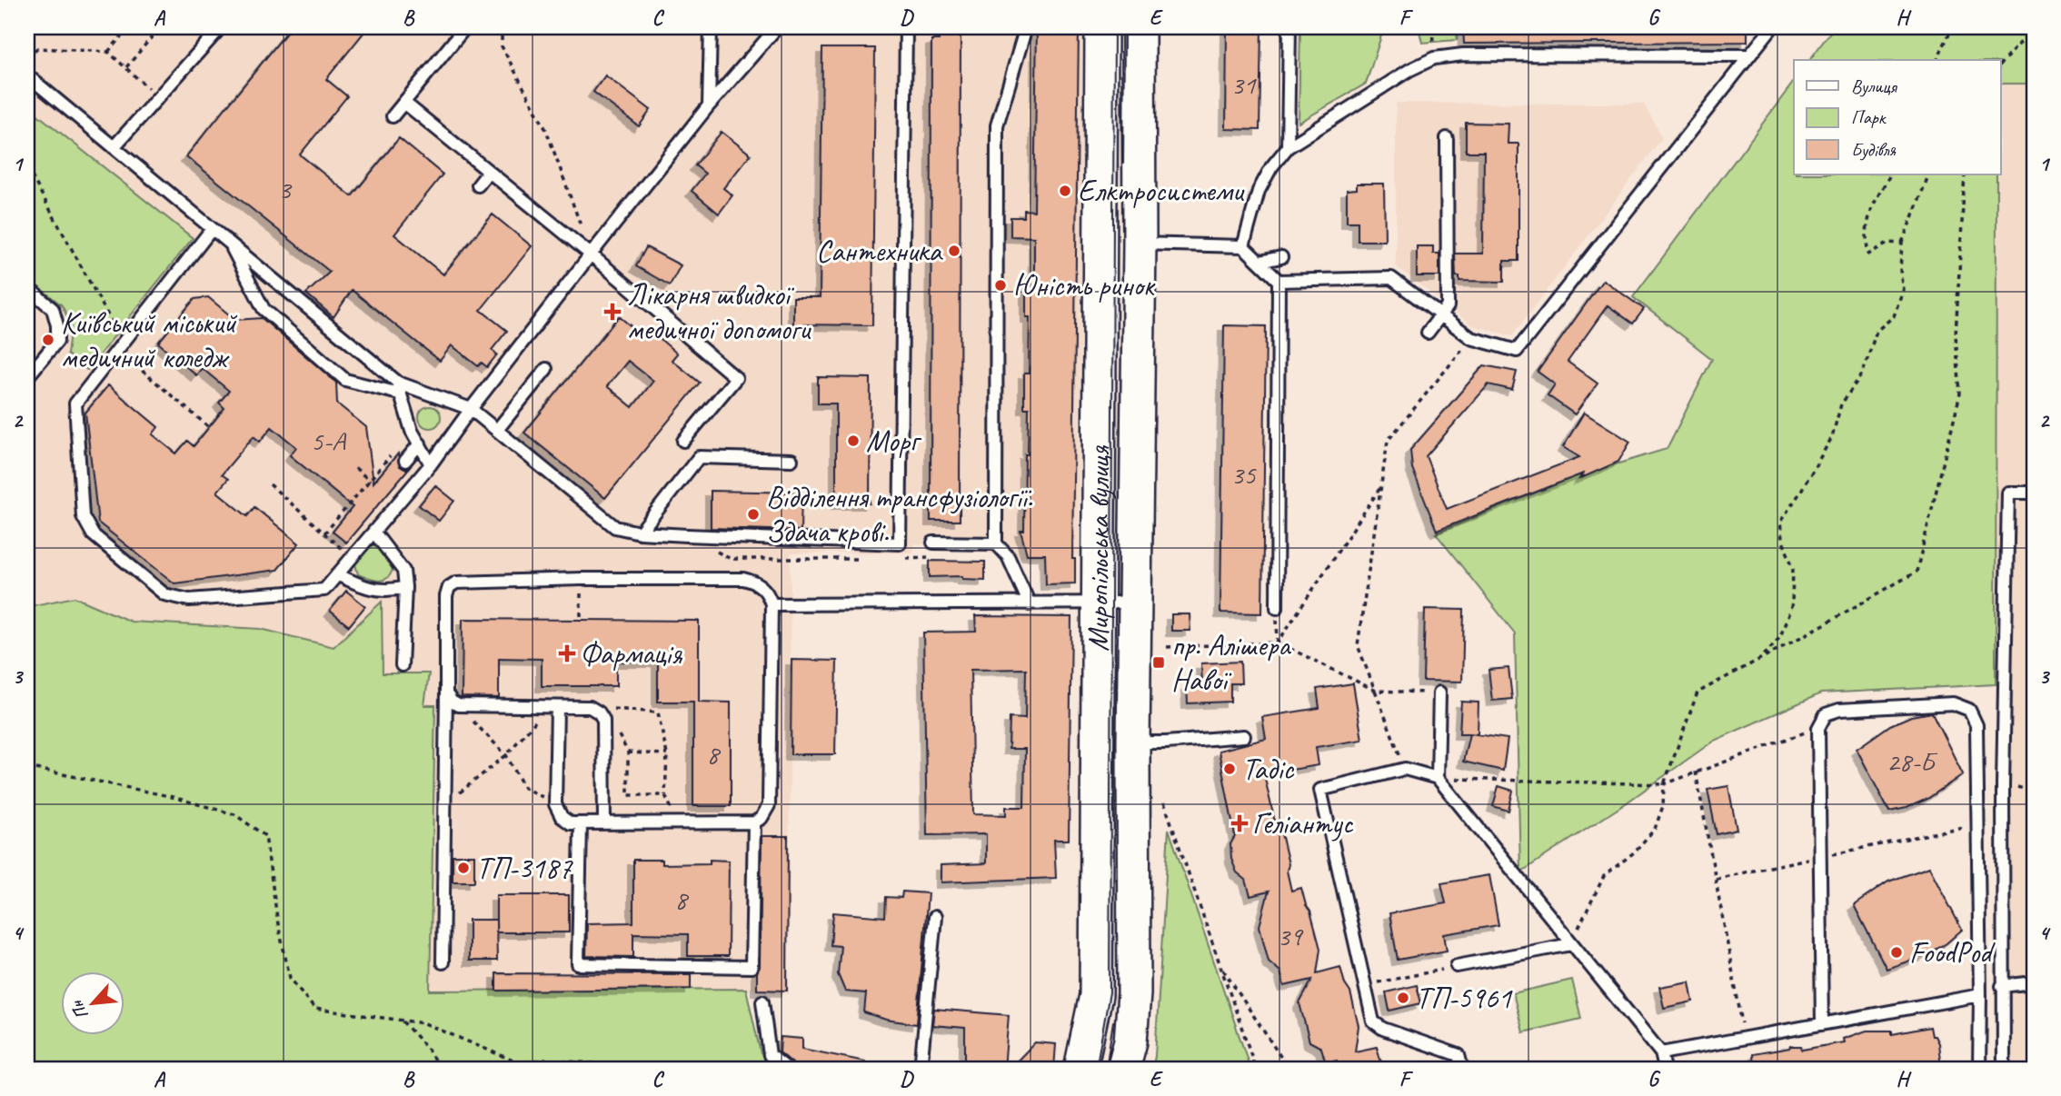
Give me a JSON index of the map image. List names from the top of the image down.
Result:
{
  "streets": {
    "street": ["Миропільська вулиця"]
  },
  "places": {
    "other": [
      "Елктросистеми",
      "Сантехника",
      "Юність ринок",
      "Київський міський медичний коледж",
      "Морг",
      "Відділення трансфузіології. Здача крові.",
      "Тадіс",
      "ТП-3187",
      "FoodPod",
      "ТП-5961"
    ],
    "health": ["Лікарня швидкої медичної допомоги", "Фармація", "Геліантус"],
    "transit": ["пр. Алішера Навої"]
  },
  "house_numbers": [
    "31",
    "3",
    "5-А",
    "35",
    "8",
    "28-Б",
    "8",
    "39"
  ],
  "legend": ["Вулиця", "Парк", "Будівля"],
  "north": "bottom left",
  "grid": {
    "columns": [
      "A",
      "B",
      "C",
      "D",
      "E",
      "F",
      "G",
      "H"
    ],
    "rows": [
      "1",
      "2",
      "3",
      "4"
    ]
  }
}
